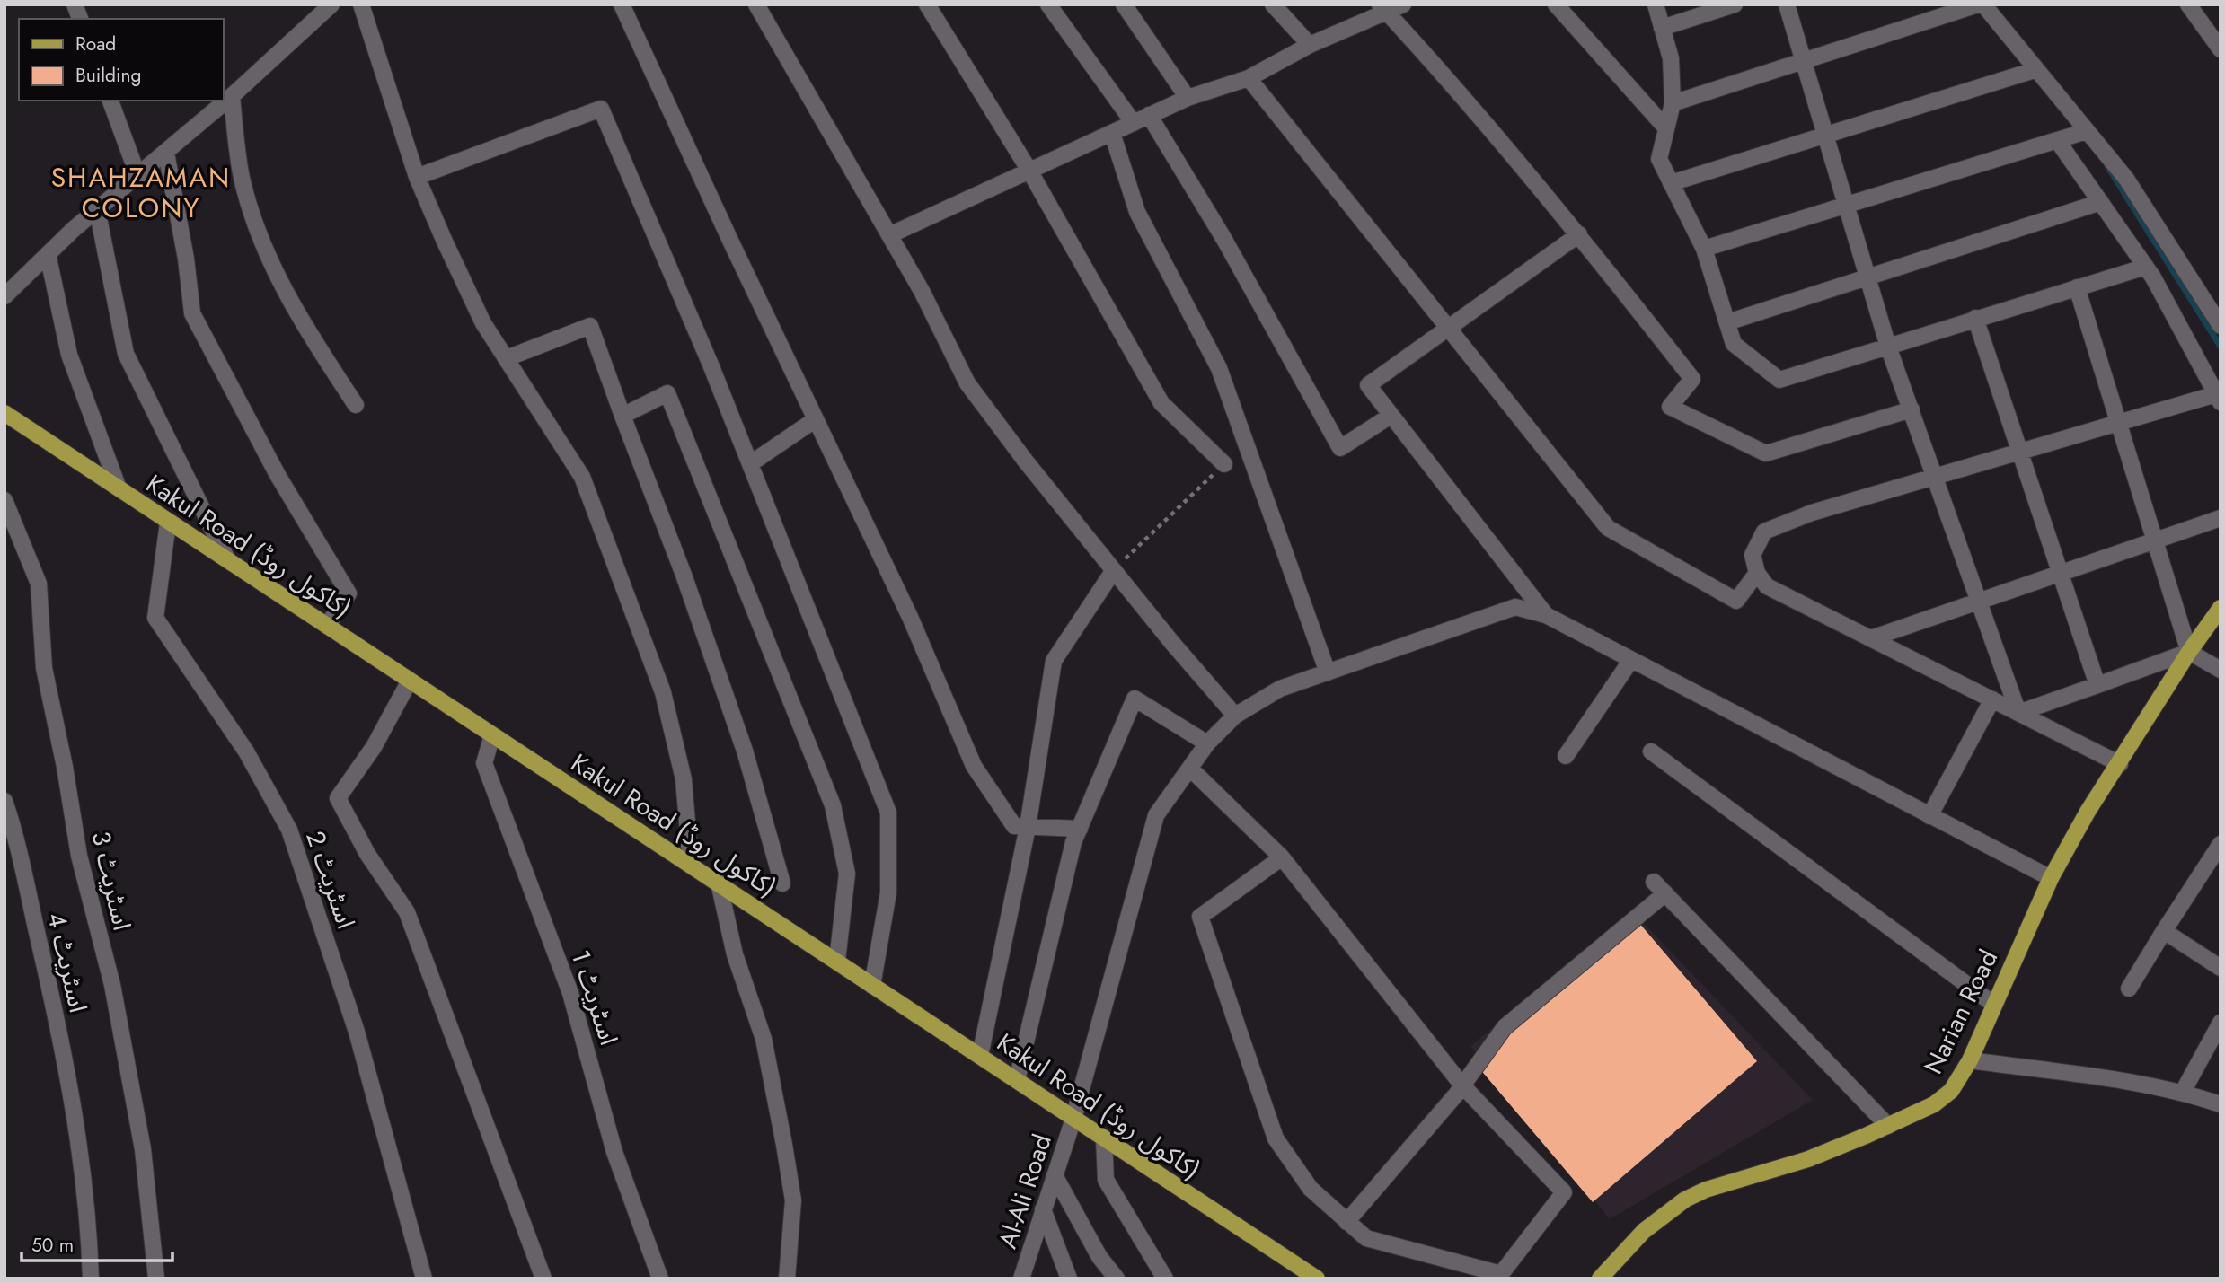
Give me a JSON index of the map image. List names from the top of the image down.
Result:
{
  "streets": {
    "main road": ["Kakul Road (کاکول روڈ)", "Narian Road"],
    "street": [
      "اسٹریٹ 2",
      "اسٹریٹ 3",
      "اسٹریٹ 4",
      "اسٹریٹ 1",
      "Al-Ali Road"
    ]
  },
  "crossings": [
    ["Kakul Road (کاکول روڈ)", "اسٹریٹ 2"],
    ["Kakul Road (کاکول روڈ)", "اسٹریٹ 1"],
    ["Kakul Road (کاکول روڈ)", "Al-Ali Road"]
  ],
  "districts": ["SHAHZAMAN COLONY"],
  "legend": ["Road", "Building"],
  "scale_bar": "50 m"
}
